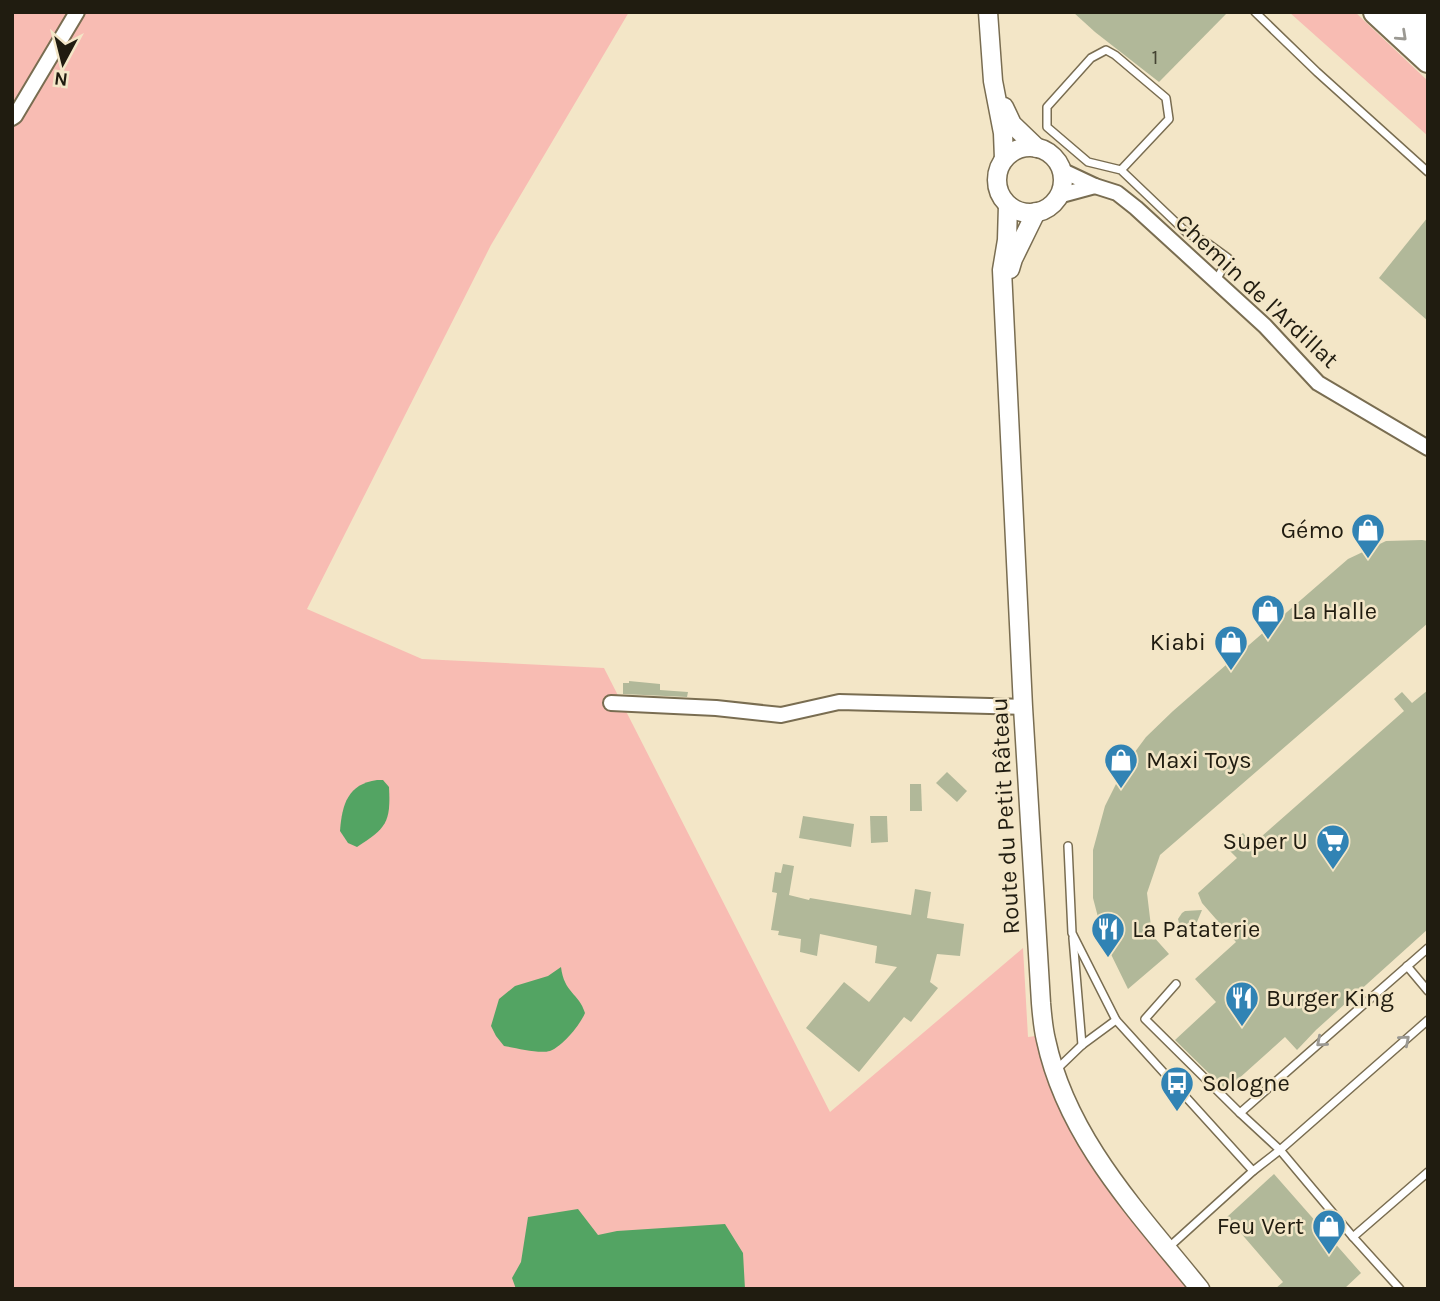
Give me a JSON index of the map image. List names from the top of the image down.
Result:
{
  "streets": {
    "street": ["Chemin de l'Ardillat", "Route du Petit Râteau"]
  },
  "crossings": [
    ["Chemin de l'Ardillat", "Route du Petit Râteau"]
  ],
  "places": {
    "shop": [
      "Gémo",
      "La Halle",
      "Kiabi",
      "Maxi Toys",
      "Feu Vert"
    ],
    "supermarket": ["Super U"],
    "restaurant": ["La Pataterie", "Burger King"],
    "bus stop": ["Sologne"]
  },
  "house_numbers": ["1"],
  "north": "bottom"
}
